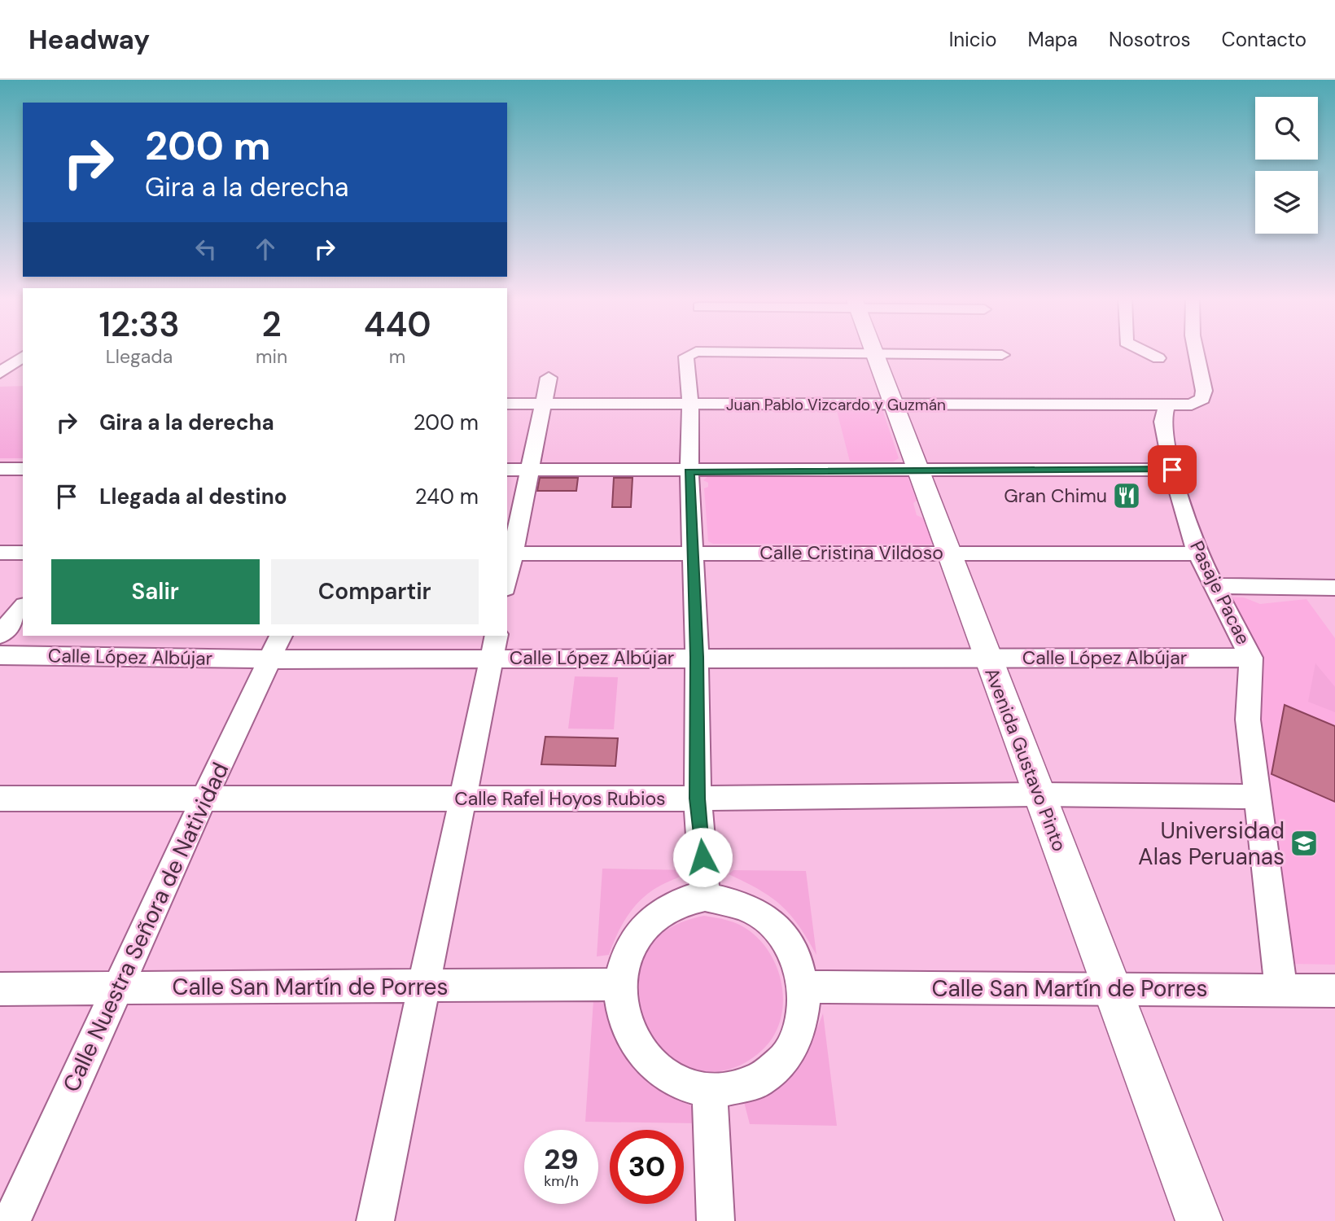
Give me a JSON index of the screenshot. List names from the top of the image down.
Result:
{
  "streets": {
    "main road": ["Avenida Gustavo Pinto"],
    "street": [
      "Juan Pablo Vizcardo y Guzmán",
      "Calle Cristina Vildoso",
      "Pasaje Pacae",
      "Calle López Albújar",
      "Calle Rafel Hoyos Rubios",
      "Calle Nuestra Señora de Natividad",
      "Calle San Martín de Porres"
    ]
  },
  "crossings": [
    ["Juan Pablo Vizcardo y Guzmán", "Pasaje Pacae"],
    ["Juan Pablo Vizcardo y Guzmán", "Avenida Gustavo Pinto"],
    ["Calle Cristina Vildoso", "Pasaje Pacae"],
    ["Calle Cristina Vildoso", "Avenida Gustavo Pinto"],
    ["Pasaje Pacae", "Calle López Albújar"],
    ["Pasaje Pacae", "Calle Rafel Hoyos Rubios"],
    ["Pasaje Pacae", "Calle San Martín de Porres"],
    ["Calle López Albújar", "Avenida Gustavo Pinto"],
    ["Calle López Albújar", "Calle Nuestra Señora de Natividad"],
    ["Avenida Gustavo Pinto", "Calle Rafel Hoyos Rubios"],
    ["Avenida Gustavo Pinto", "Calle San Martín de Porres"],
    ["Calle Rafel Hoyos Rubios", "Calle Nuestra Señora de Natividad"],
    ["Calle Nuestra Señora de Natividad", "Calle San Martín de Porres"]
  ],
  "places": {
    "restaurant": ["Gran Chimu"],
    "school or university": ["Universidad Alas Peruanas"]
  },
  "page": {
    "header": "Headway",
    "nav": [
      "Inicio",
      "Mapa",
      "Nosotros",
      "Contacto"
    ],
    "turn": ["200 m", "Gira a la derecha"],
    "eta": [
      "12:33",
      "Llegada",
      "2",
      "min",
      "440",
      "m"
    ],
    "list": [
      {
        "name": "Gira a la derecha",
        "value": "200 m"
      },
      {
        "name": "Llegada al destino",
        "value": "240 m"
      }
    ],
    "buttons": ["Salir", "Compartir"],
    "speed": "29 km/h",
    "limit": "30"
  }
}
